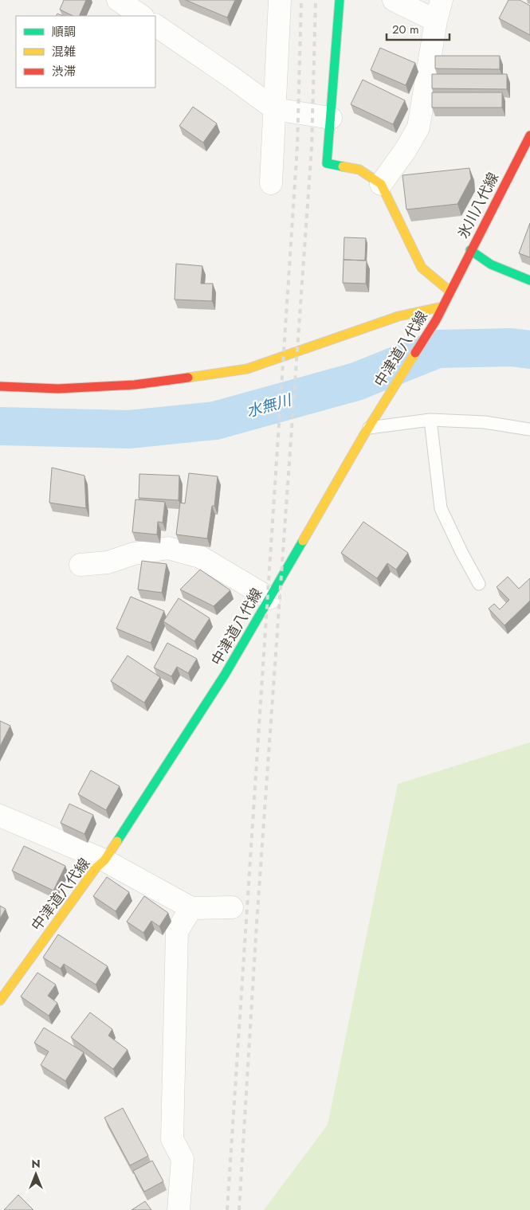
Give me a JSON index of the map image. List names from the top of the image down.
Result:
{
  "streets": {
    "main road": ["氷川八代線", "中津道八代線"]
  },
  "crossings": [
    ["氷川八代線", "中津道八代線"]
  ],
  "water": ["水無川"],
  "legend": ["順調", "混雑", "渋滞"],
  "scale_bar": "20 m",
  "north": "top"
}
